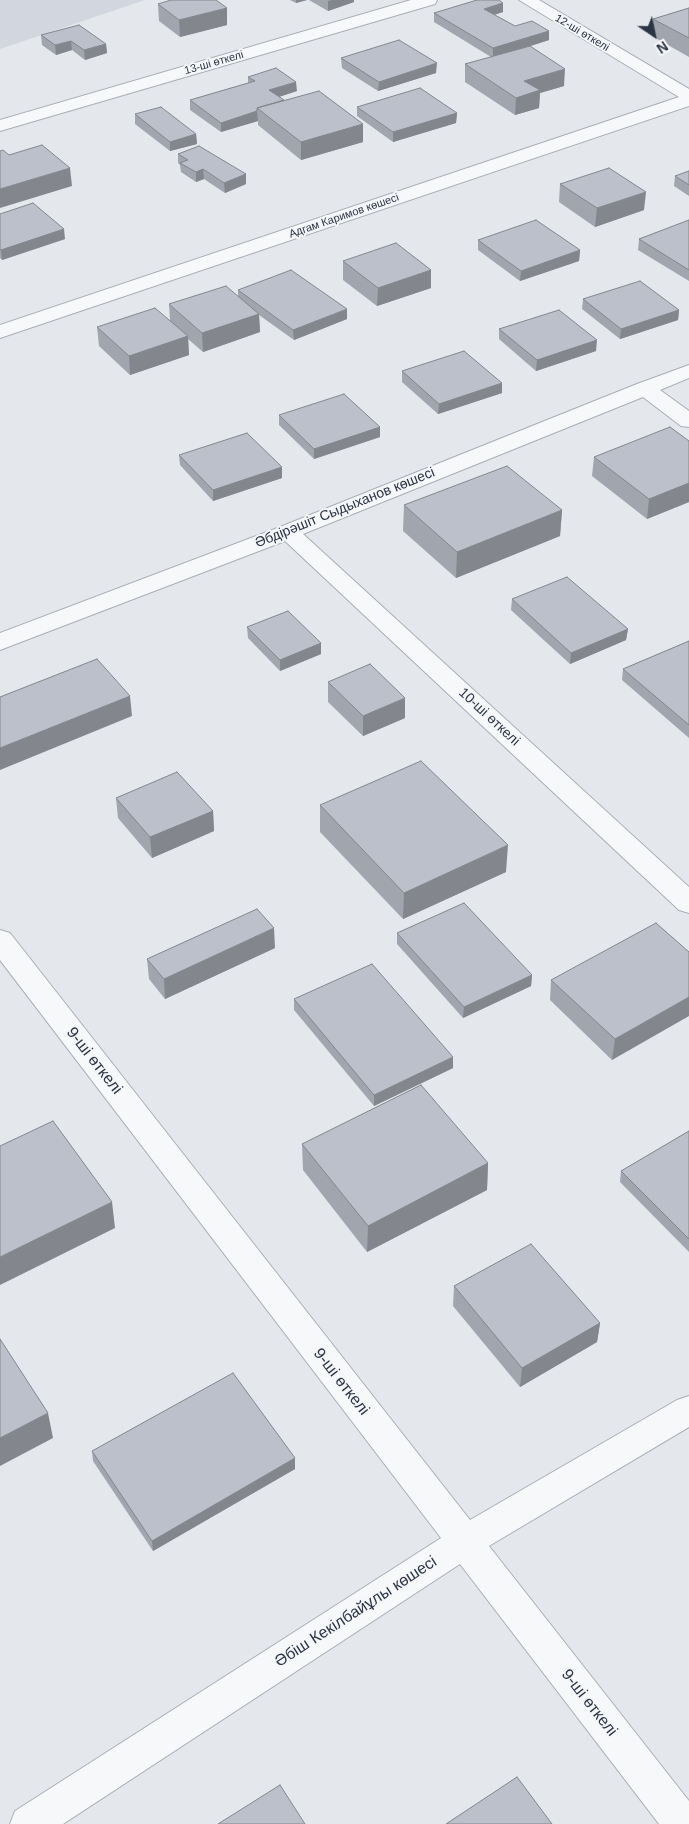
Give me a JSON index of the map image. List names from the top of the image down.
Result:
{
  "streets": {
    "street": [
      "12-ші өткелі",
      "13-ші өткелі",
      "Адгам Каримов көшесі",
      "Әбдірәшіт Сыдыханов көшесі",
      "10-ші өткелі",
      "9-ші өткелі",
      "Әбіш Кекілбайұлы көшесі"
    ]
  },
  "crossings": [
    ["12-ші өткелі", "Адгам Каримов көшесі"],
    ["Әбдірәшіт Сыдыханов көшесі", "10-ші өткелі"],
    ["9-ші өткелі", "Әбіш Кекілбайұлы көшесі"]
  ],
  "north": "bottom right"
}
